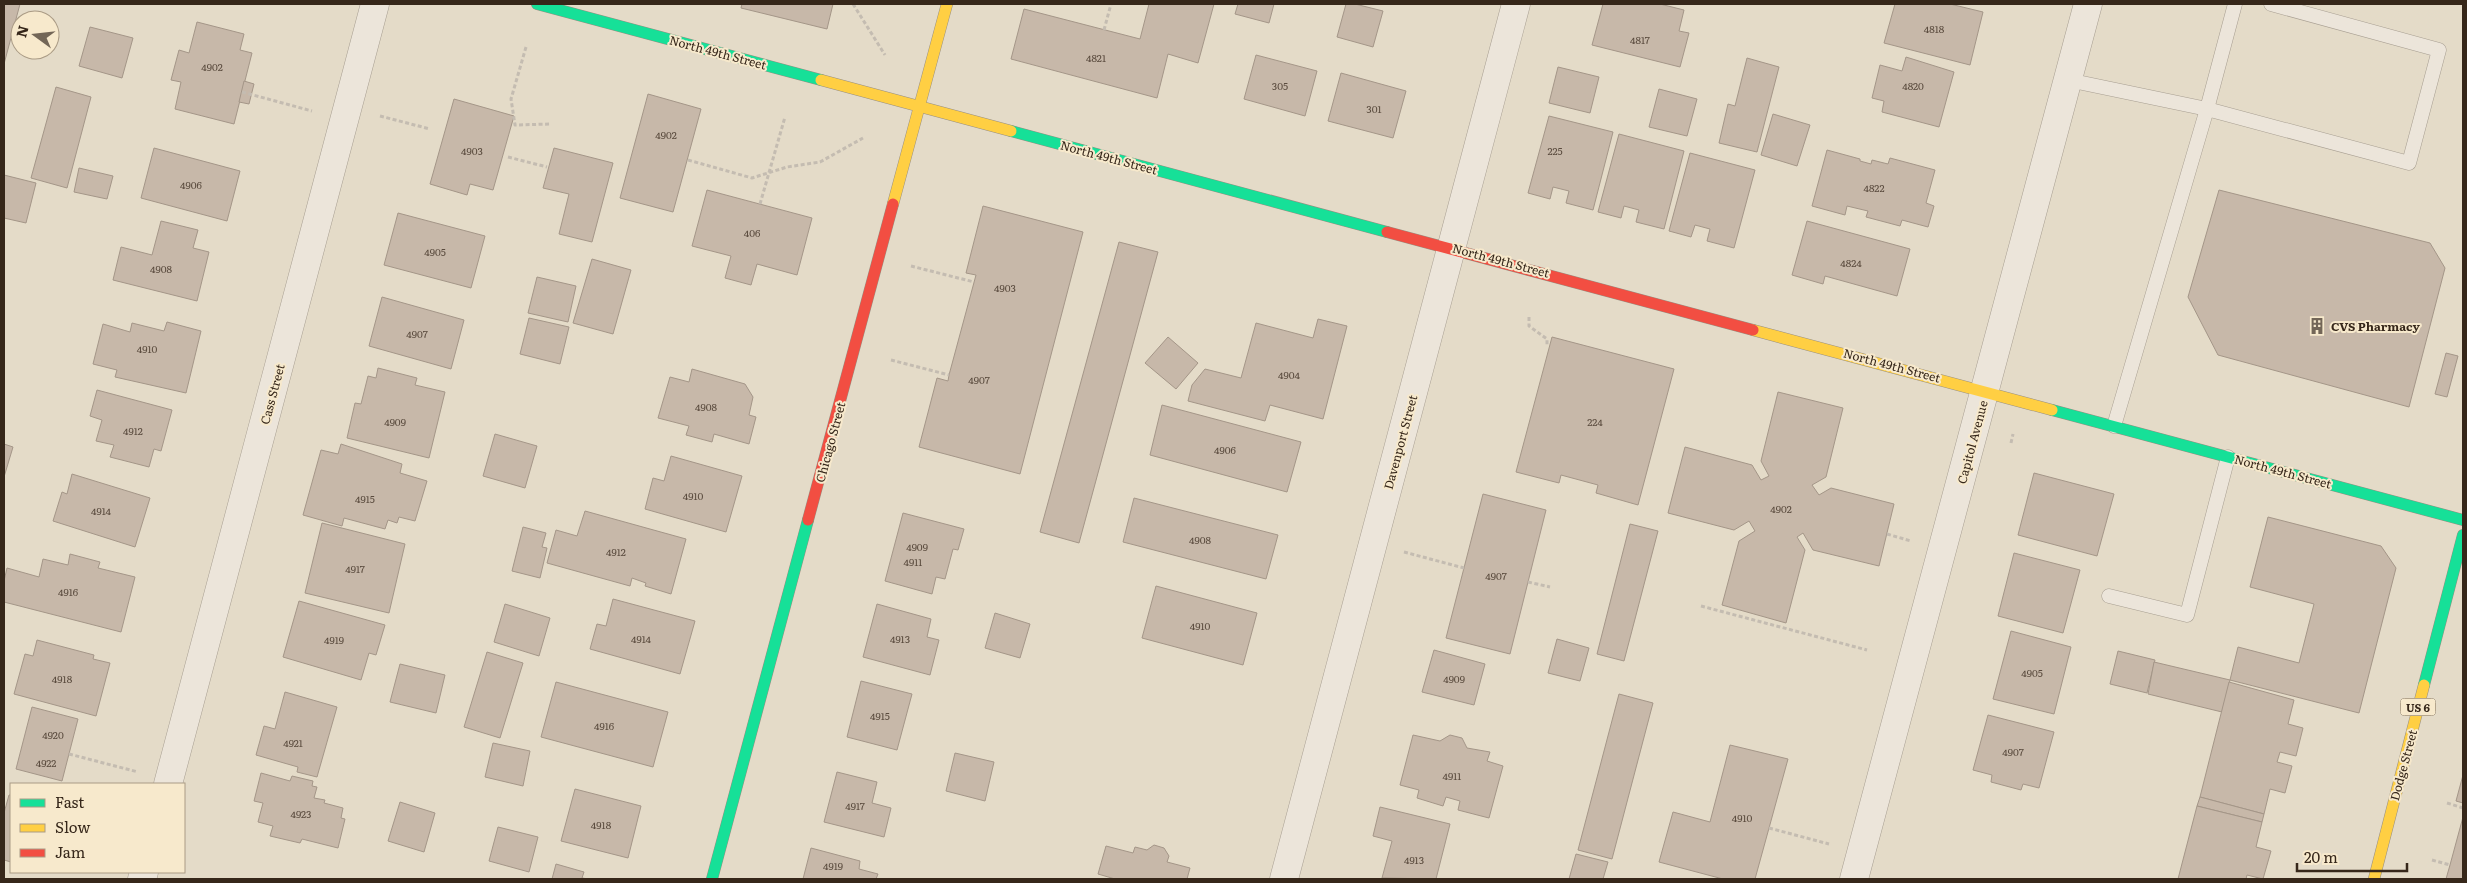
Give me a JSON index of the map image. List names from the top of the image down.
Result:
{
  "streets": {
    "main road": [
      "North 49th Street",
      "Chicago Street",
      "US 6",
      "Dodge Street"
    ],
    "street": ["Cass Street", "Davenport Street", "Capitol Avenue"]
  },
  "crossings": [
    ["North 49th Street", "Chicago Street"],
    ["North 49th Street", "Davenport Street"],
    ["North 49th Street", "Capitol Avenue"]
  ],
  "places": {
    "building": ["CVS Pharmacy"]
  },
  "house_numbers": [
    "4818",
    "4817",
    "4821",
    "4902",
    "305",
    "4820",
    "301",
    "4902",
    "4903",
    "225",
    "4906",
    "4822",
    "406",
    "4905",
    "4824",
    "4908",
    "4903",
    "4907",
    "4910",
    "4904",
    "4907",
    "4908",
    "4909",
    "224",
    "4912",
    "4906",
    "4910",
    "4915",
    "4902",
    "4914",
    "4908",
    "4909",
    "4912",
    "4911",
    "4917",
    "4907",
    "4916",
    "4910",
    "4914",
    "4913",
    "4919",
    "4905",
    "4918",
    "4909",
    "4915",
    "4916",
    "4920",
    "4921",
    "4907",
    "4922",
    "4911",
    "4917",
    "4923",
    "4910",
    "4918",
    "4913",
    "4919"
  ],
  "legend": ["Fast", "Slow", "Jam"],
  "scale_bar": "20 m",
  "north": "left"
}
